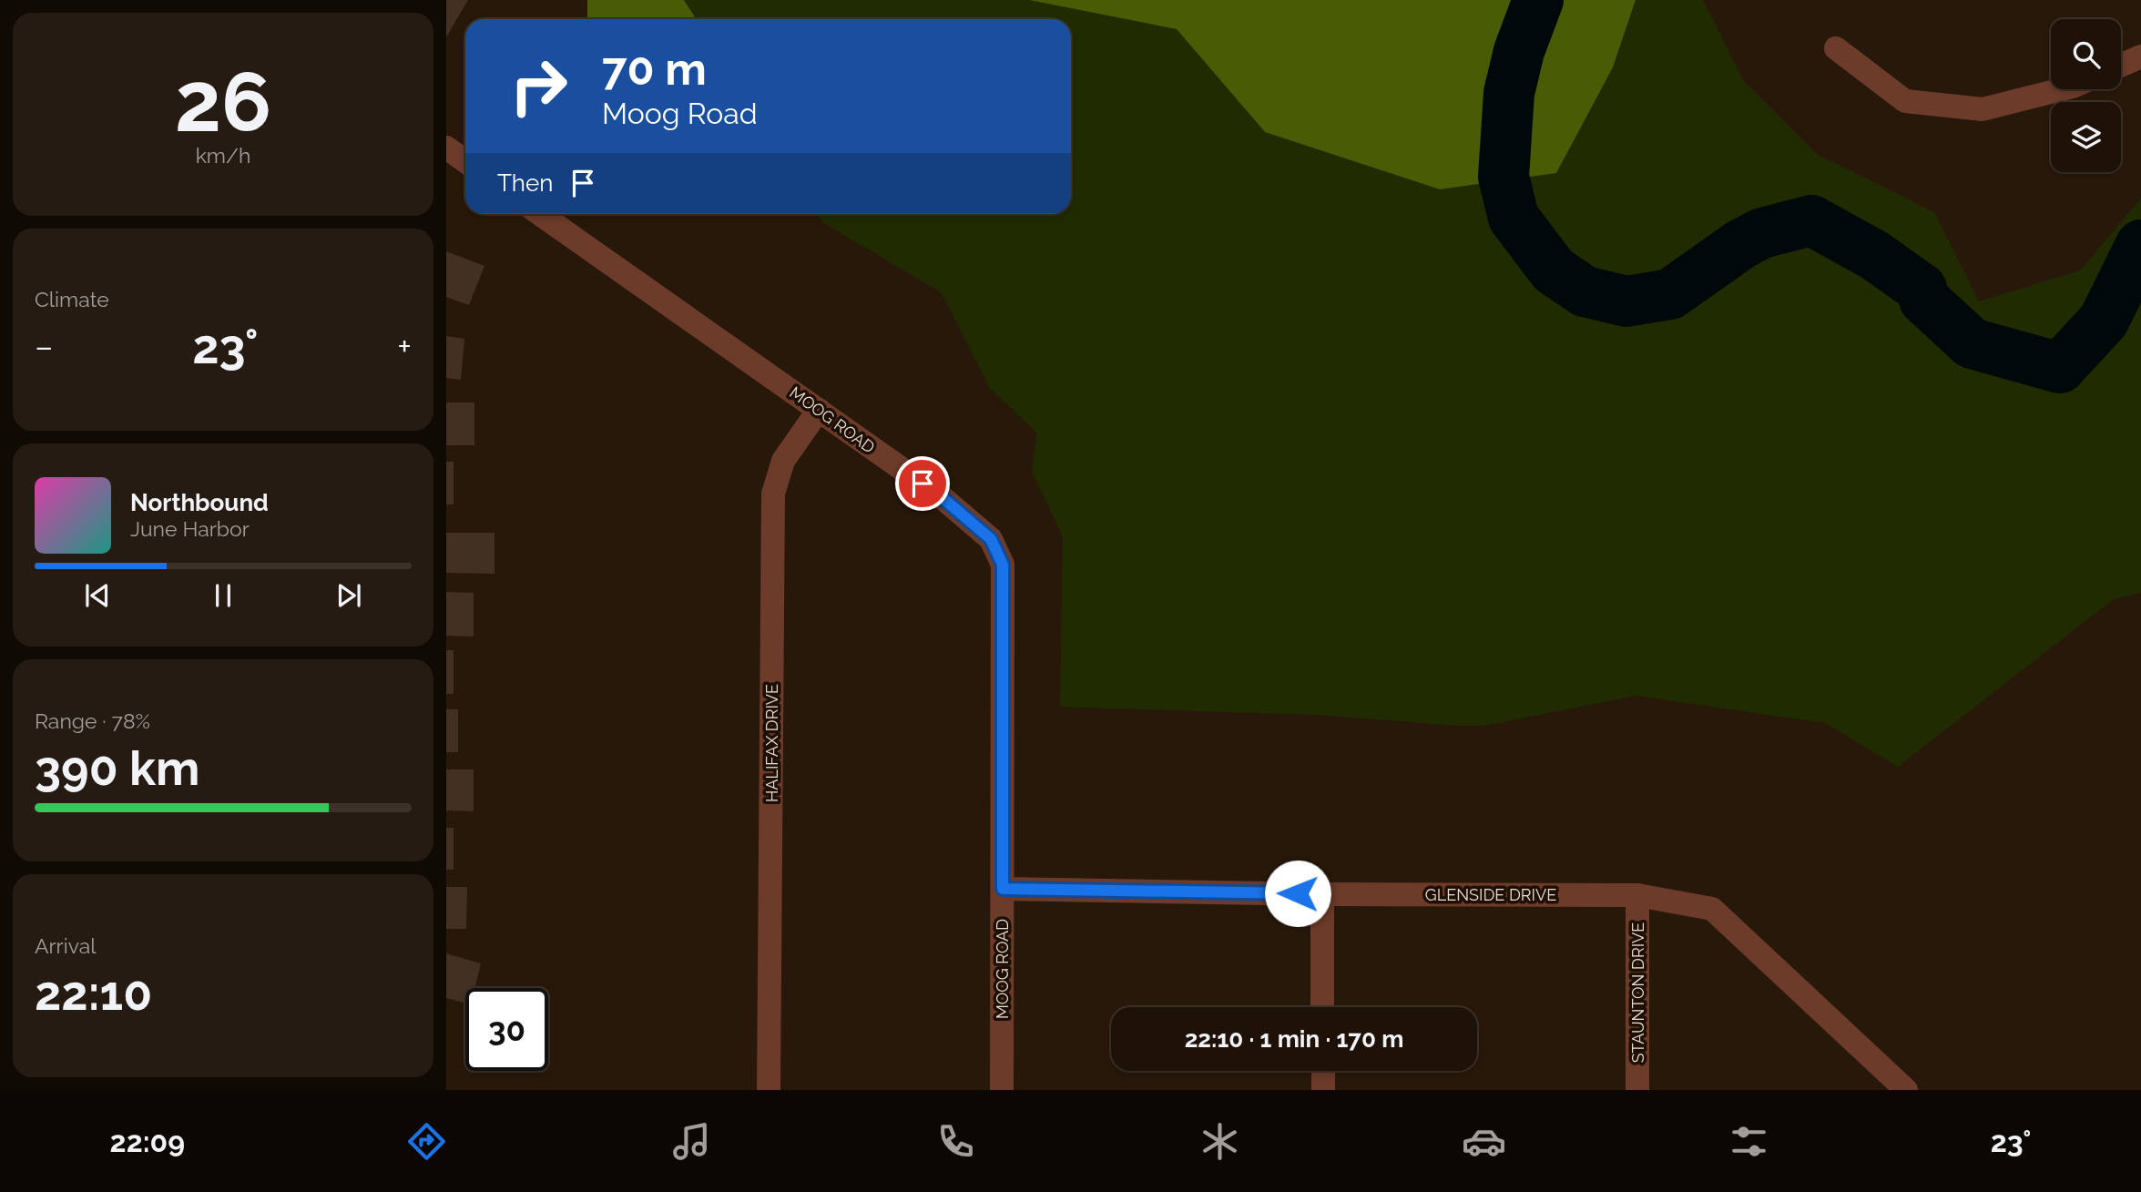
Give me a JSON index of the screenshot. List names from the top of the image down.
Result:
{
  "streets": {
    "street": [
      "MOOG ROAD",
      "HALIFAX DRIVE",
      "GLENSIDE DRIVE",
      "STAUNTON DRIVE"
    ]
  },
  "crossings": [
    ["MOOG ROAD", "HALIFAX DRIVE"],
    ["MOOG ROAD", "GLENSIDE DRIVE"],
    ["GLENSIDE DRIVE", "STAUNTON DRIVE"]
  ],
  "page": {
    "tile": [
      ["26", "km/h"],
      "Climate",
      ["Range · 78%", "390 km"],
      ["Arrival", "22:10"]
    ],
    "turn": ["70 m", "Moog Road"],
    "then": "Then",
    "heat": ["−", "23°", "+"],
    "song": ["Northbound", "June Harbor"],
    "limit": "30",
    "trip": "22:10 · 1 min · 170 m",
    "tabs": ["22:09", "23°"]
  }
}
